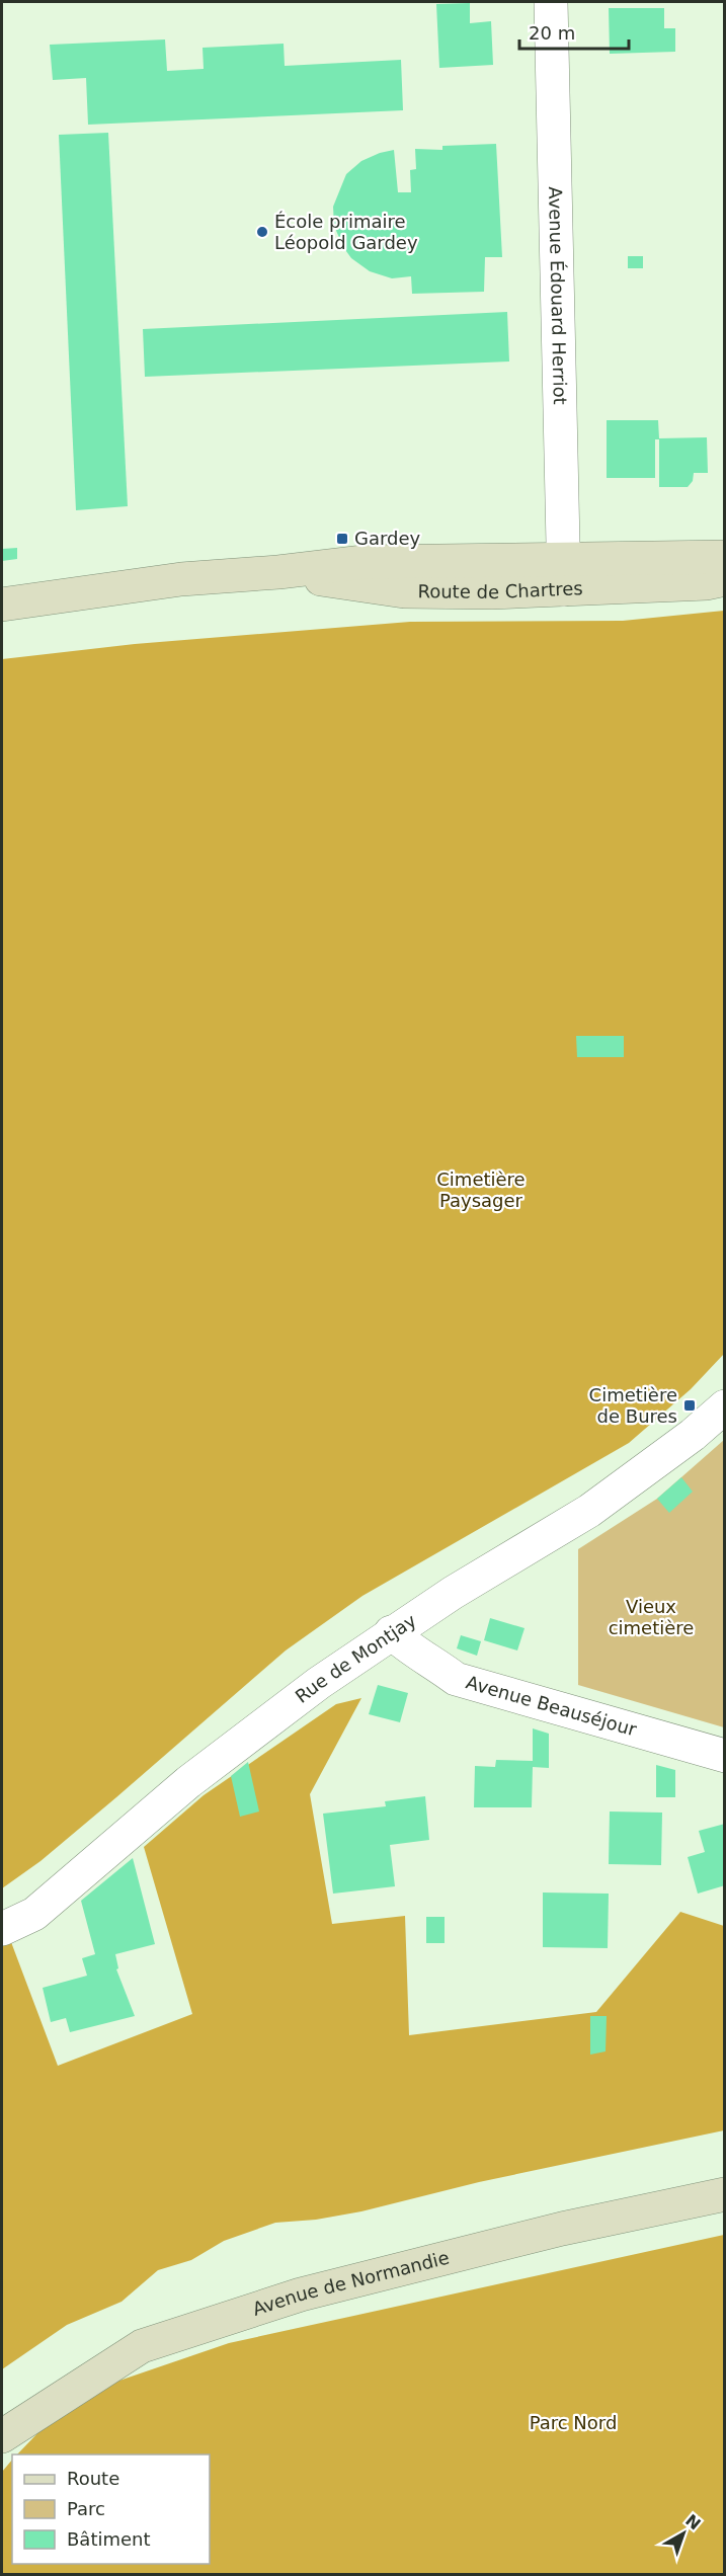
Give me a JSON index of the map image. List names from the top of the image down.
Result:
{
  "streets": {
    "main road": ["Route de Chartres", "Avenue de Normandie"],
    "street": ["Avenue Édouard Herriot", "Rue de Montjay", "Avenue Beauséjour"]
  },
  "crossings": [
    ["Avenue Édouard Herriot", "Route de Chartres"],
    ["Rue de Montjay", "Avenue Beauséjour"]
  ],
  "parks": ["Cimetière Paysager", "Vieux cimetière", "Parc Nord"],
  "places": {
    "other": ["École primaire Léopold Gardey"],
    "transit": ["Gardey", "Cimetière de Bures"]
  },
  "legend": ["Route", "Parc", "Bâtiment"],
  "scale_bar": "20 m",
  "north": "top right"
}
